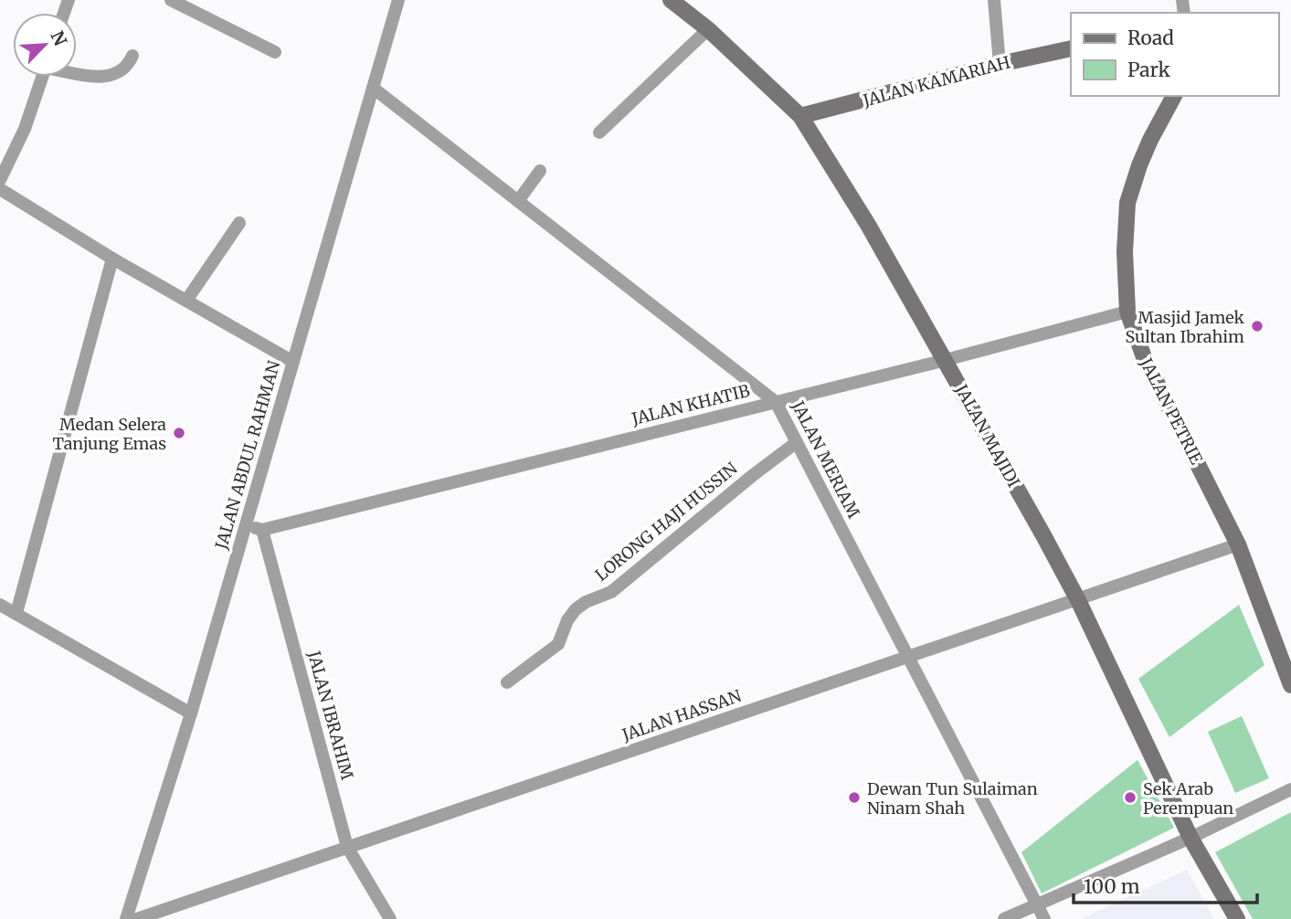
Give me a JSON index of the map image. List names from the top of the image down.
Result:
{
  "streets": {
    "street": [
      "JALAN KAMARIAH",
      "JALAN KHATIB",
      "JALAN PETRIE",
      "JALAN MAJIDI",
      "JALAN ABDUL RAHMAN",
      "JALAN MERIAM",
      "LORONG HAJI HUSSIN",
      "JALAN IBRAHIM",
      "JALAN HASSAN"
    ]
  },
  "crossings": [
    ["JALAN KAMARIAH", "JALAN MAJIDI"],
    ["JALAN KHATIB", "JALAN PETRIE"],
    ["JALAN KHATIB", "JALAN MAJIDI"],
    ["JALAN KHATIB", "JALAN MERIAM"],
    ["JALAN KHATIB", "JALAN IBRAHIM"],
    ["JALAN PETRIE", "JALAN HASSAN"],
    ["JALAN MAJIDI", "JALAN HASSAN"],
    ["JALAN ABDUL RAHMAN", "JALAN MERIAM"],
    ["JALAN MERIAM", "LORONG HAJI HUSSIN"],
    ["JALAN MERIAM", "JALAN HASSAN"],
    ["JALAN IBRAHIM", "JALAN HASSAN"]
  ],
  "places": [
    "Masjid Jamek Sultan Ibrahim",
    "Medan Selera Tanjung Emas",
    "Dewan Tun Sulaiman Ninam Shah",
    "Sek Arab Perempuan"
  ],
  "legend": ["Road", "Park"],
  "scale_bar": "100 m",
  "north": "top right"
}
